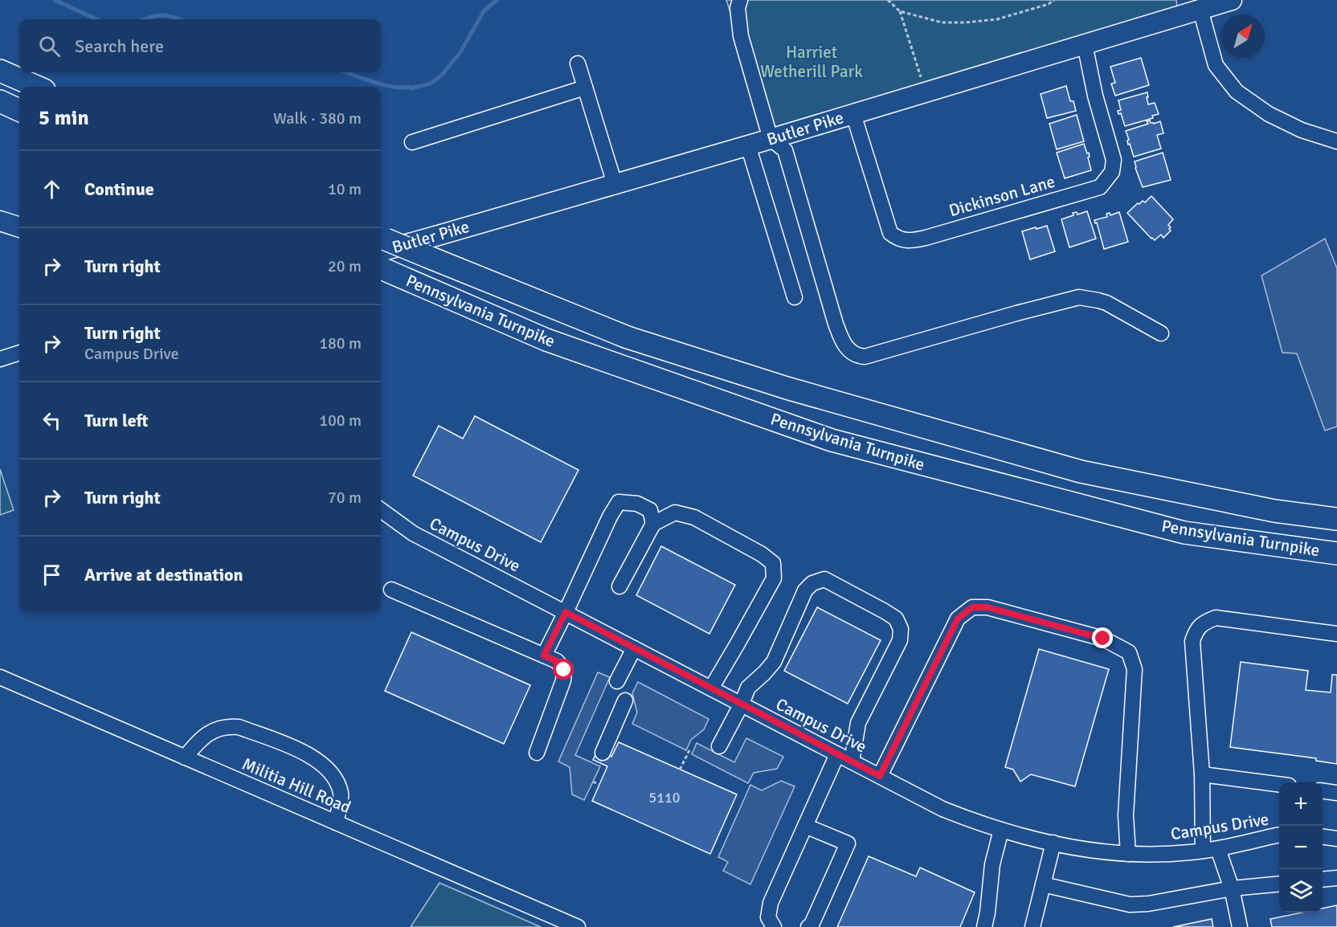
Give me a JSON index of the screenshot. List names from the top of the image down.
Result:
{
  "streets": {
    "highway": ["Pennsylvania Turnpike"],
    "main road": ["Butler Pike"],
    "street": ["Dickinson Lane", "Campus Drive", "Militia Hill Road"]
  },
  "crossings": [
    ["Butler Pike", "Dickinson Lane"]
  ],
  "parks": ["Harriet Wetherill Park"],
  "house_numbers": ["5110"],
  "north": "top right",
  "page": {
    "search": "Search here",
    "heading": ["5 min", "Walk · 380 m"],
    "list": [
      ["Continue", "10 m"],
      ["Turn right", "20 m"],
      ["Turn right", "Campus Drive", "180 m"],
      ["Turn left", "100 m"],
      ["Turn right", "70 m"],
      "Arrive at destination"
    ],
    "map_buttons": ["+", "−"]
  }
}
